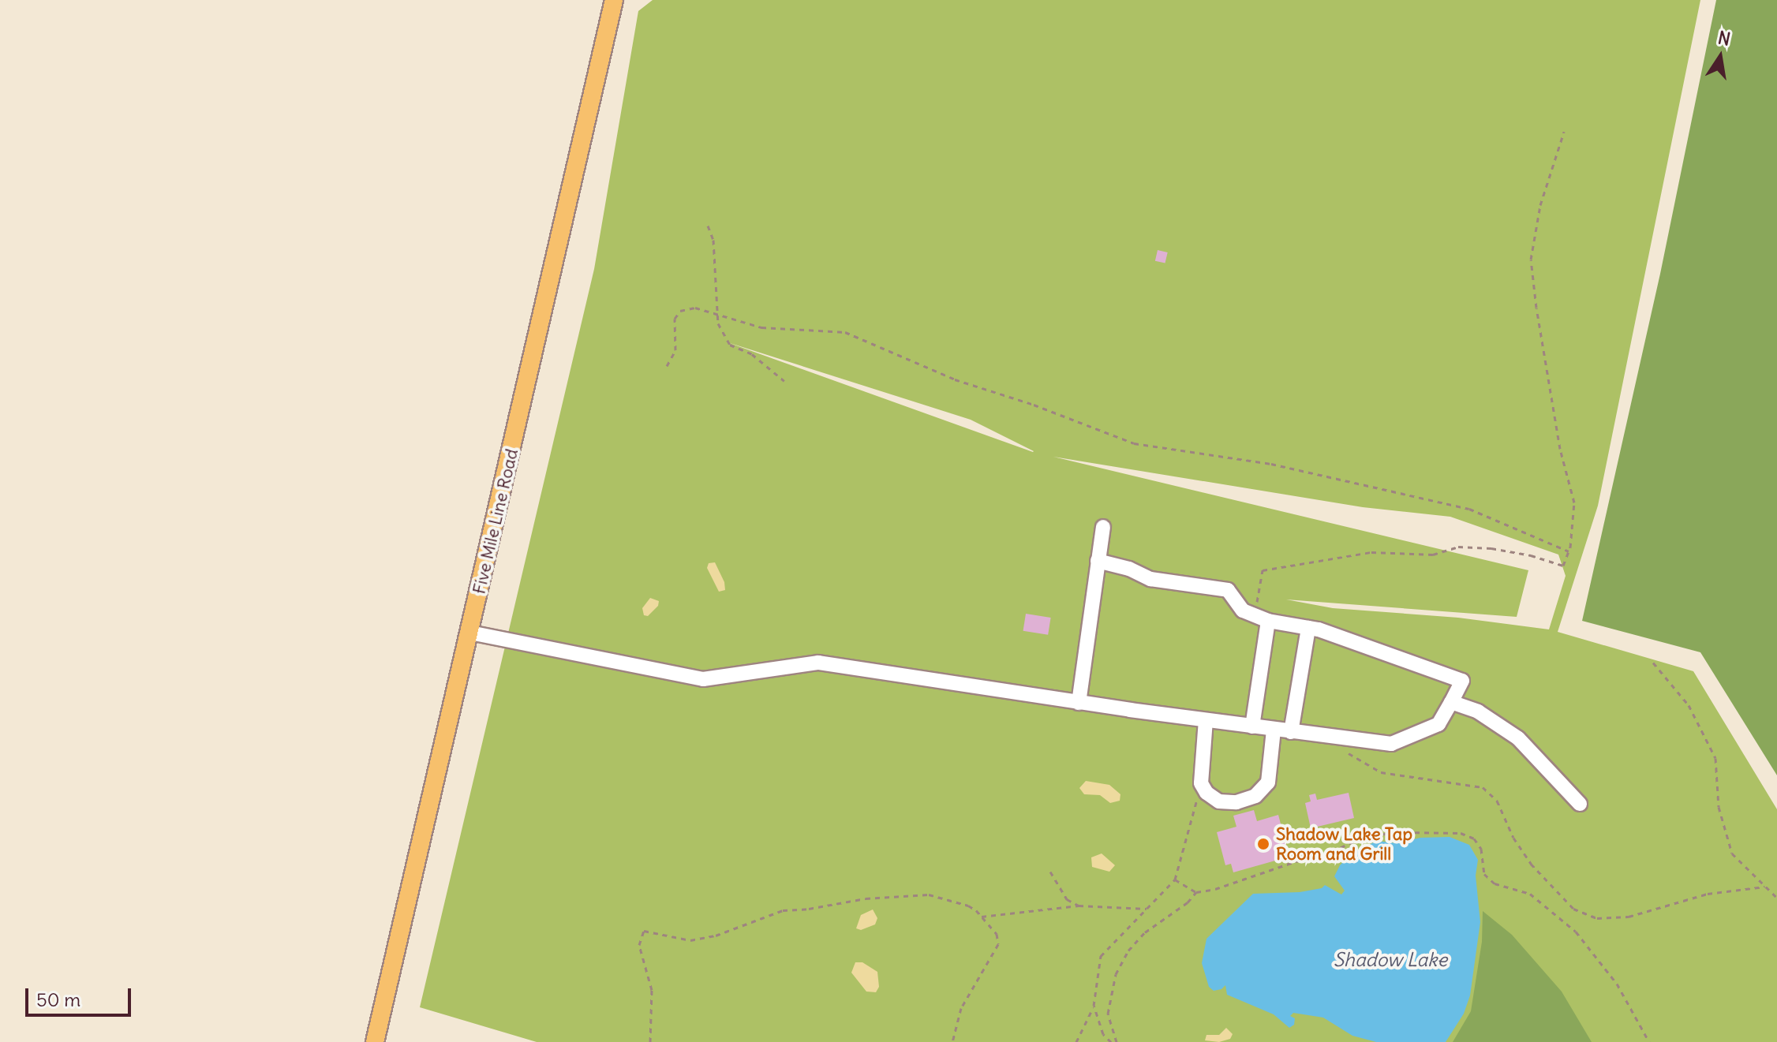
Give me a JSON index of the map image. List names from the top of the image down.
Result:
{
  "streets": {
    "main road": ["Five Mile Line Road"]
  },
  "water": ["Shadow Lake"],
  "places": ["Shadow Lake Tap Room and Grill"],
  "scale_bar": "50 m",
  "north": "top"
}
